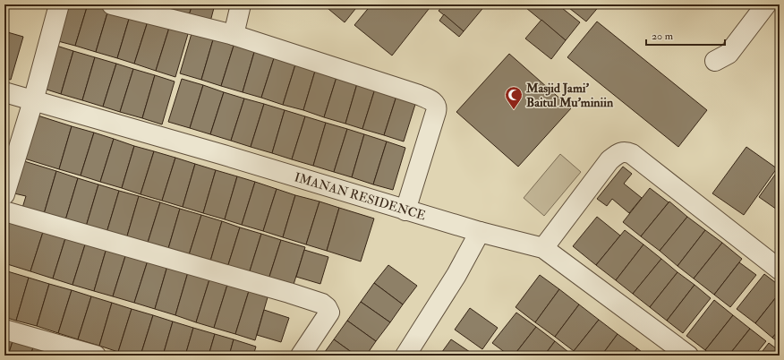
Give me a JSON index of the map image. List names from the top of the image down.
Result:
{
  "streets": {
    "street": ["IMANAN RESIDENCE"]
  },
  "places": {
    "mosque": ["Masjid Jami' Baitul Mu'miniin"]
  },
  "scale_bar": "20 m"
}
